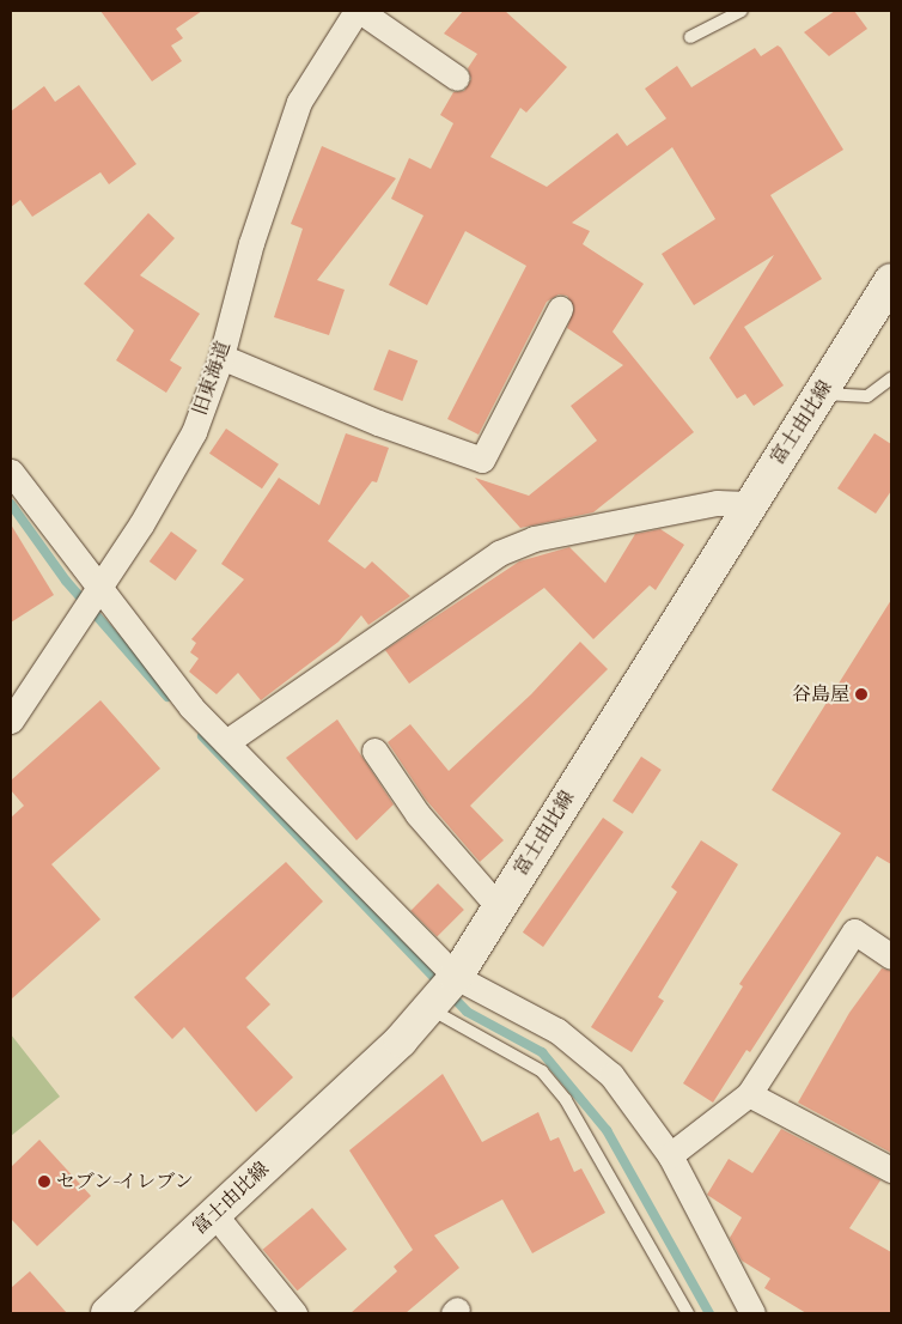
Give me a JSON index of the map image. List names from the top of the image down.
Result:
{
  "streets": {
    "main road": ["富士由比線"],
    "street": ["旧東海道"]
  },
  "places": ["谷島屋", "セブン-イレブン"]
}
